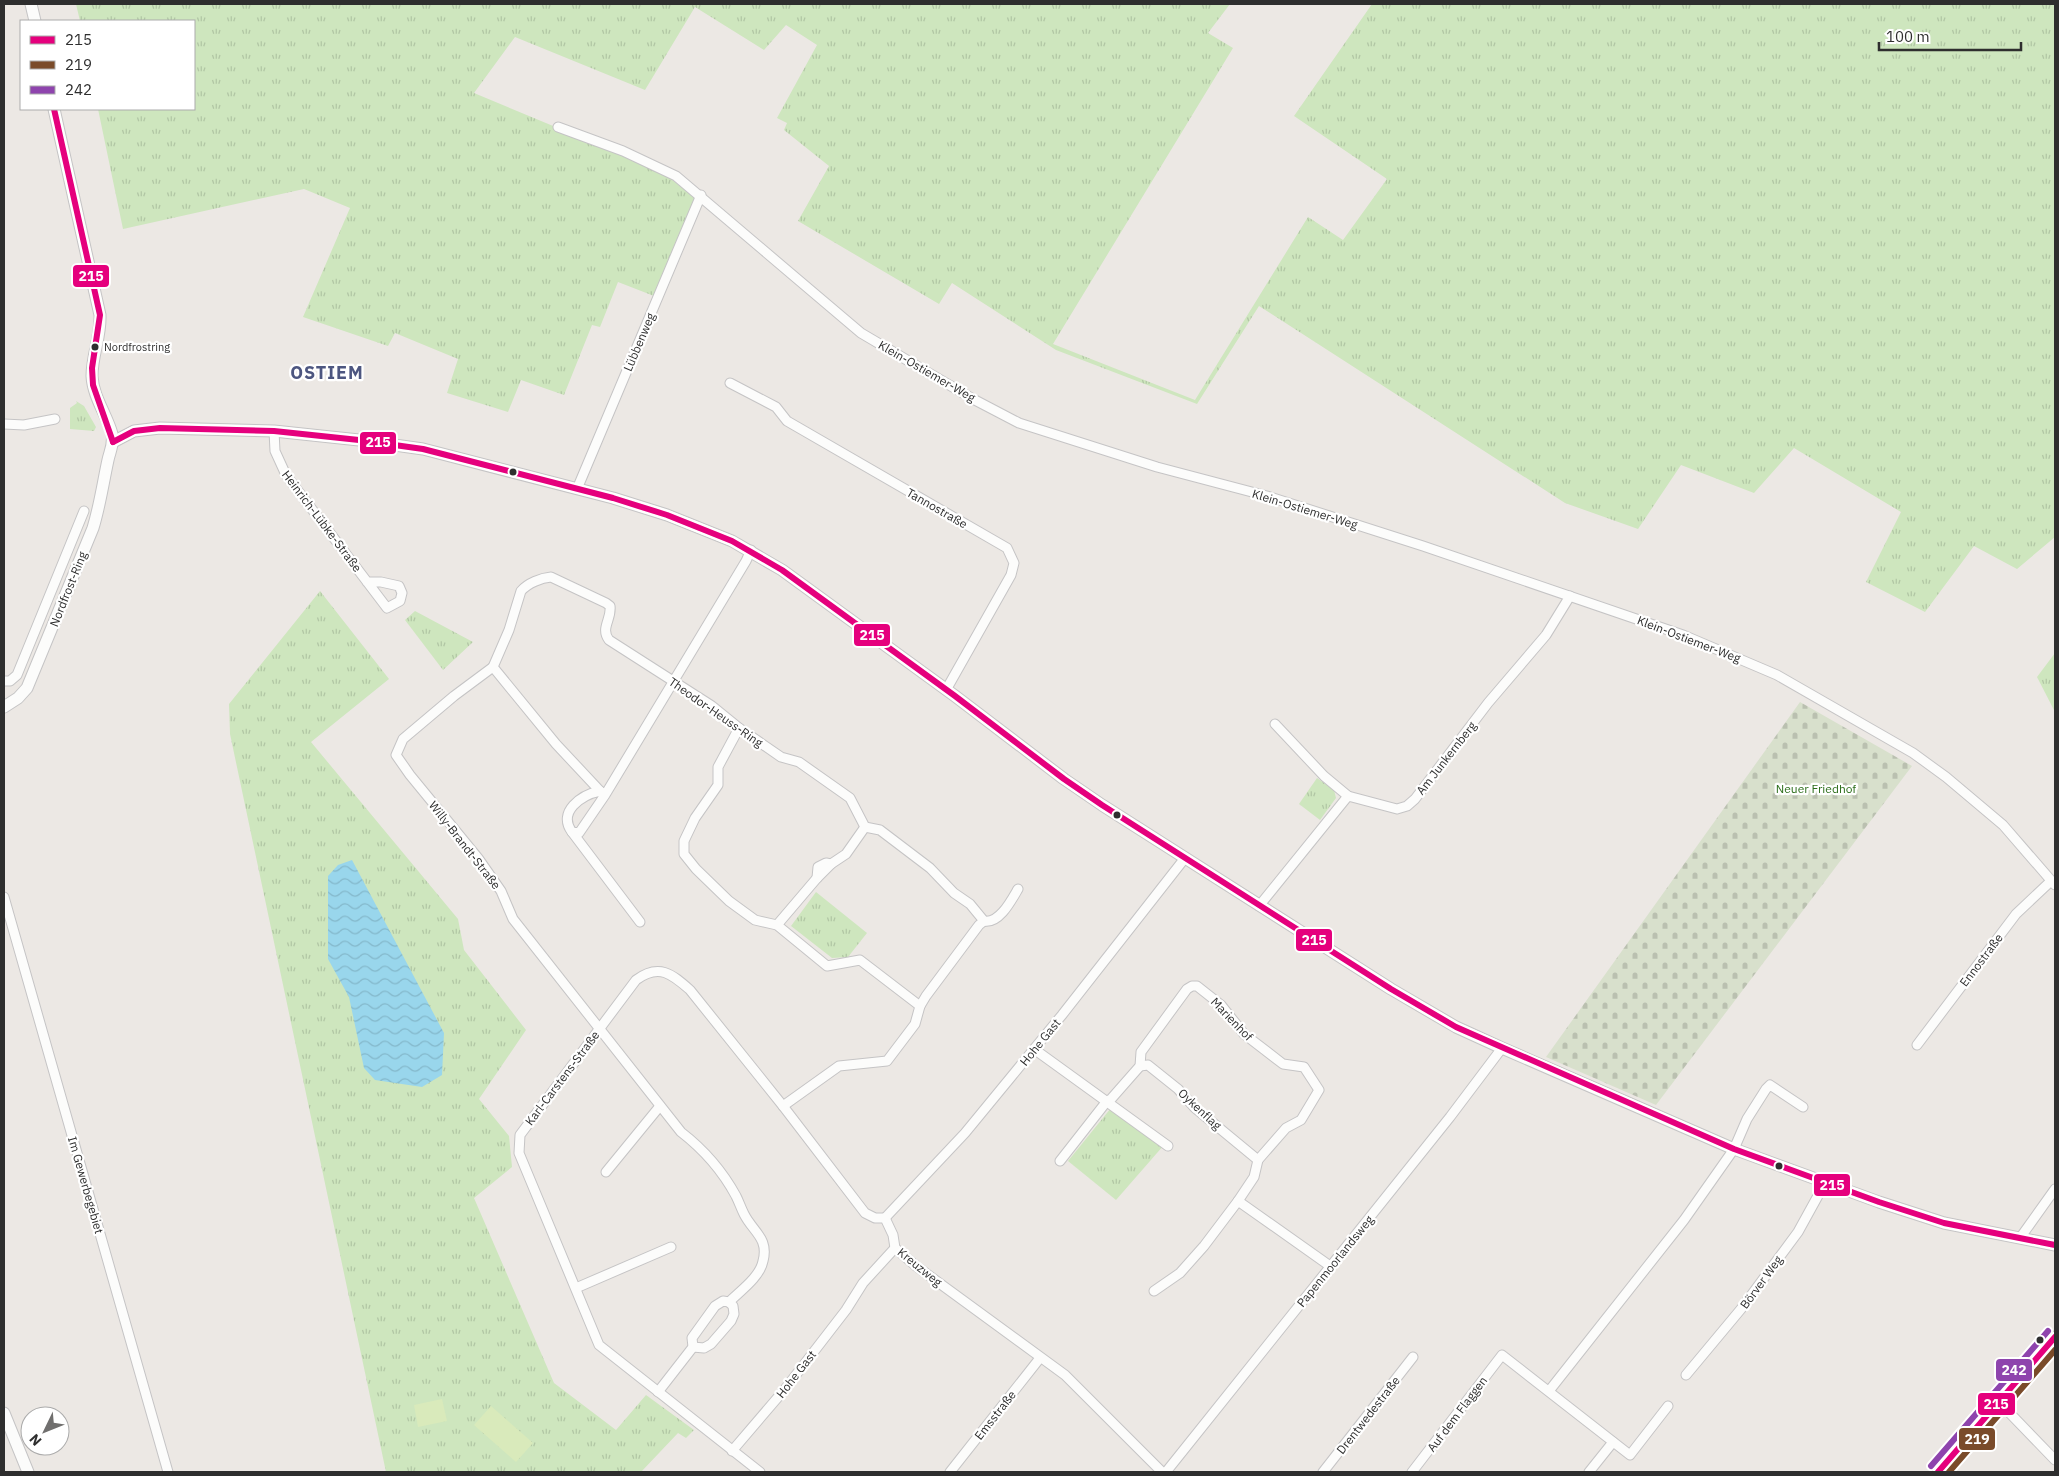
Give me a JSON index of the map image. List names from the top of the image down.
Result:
{
  "streets": {
    "street": [
      "Lübbenweg",
      "Klein-Ostiemer-Weg",
      "Tannostraße",
      "Heinrich-Lübke-Straße",
      "Nordfrost-Ring",
      "Theodor-Heuss-Ring",
      "Am Junkernberg",
      "Willy-Brandt-Straße",
      "Ennostraße",
      "Marienhof",
      "Hohe Gast",
      "Karl-Carstens-Straße",
      "Oykenflag",
      "Im Gewerbegebiet",
      "Papenmoorlandsweg",
      "Kreuzweg",
      "Börver Weg",
      "Auf dem Flaggen",
      "Emsstraße",
      "Drentwedestraße"
    ]
  },
  "crossings": [
    ["Lübbenweg", "Klein-Ostiemer-Weg"],
    ["Klein-Ostiemer-Weg", "Am Junkernberg"],
    ["Klein-Ostiemer-Weg", "Ennostraße"],
    ["Theodor-Heuss-Ring", "Willy-Brandt-Straße"],
    ["Willy-Brandt-Straße", "Karl-Carstens-Straße"],
    ["Marienhof", "Oykenflag"],
    ["Hohe Gast", "Karl-Carstens-Straße"],
    ["Hohe Gast", "Kreuzweg"],
    ["Kreuzweg", "Emsstraße"]
  ],
  "districts": ["OSTIEM"],
  "parks": ["Neuer Friedhof"],
  "places": ["Nordfrostring"],
  "lines": ["transit line 215", "transit line 242", "transit line 219"],
  "legend": ["215", "219", "242"],
  "scale_bar": "100 m",
  "north": "bottom left"
}
